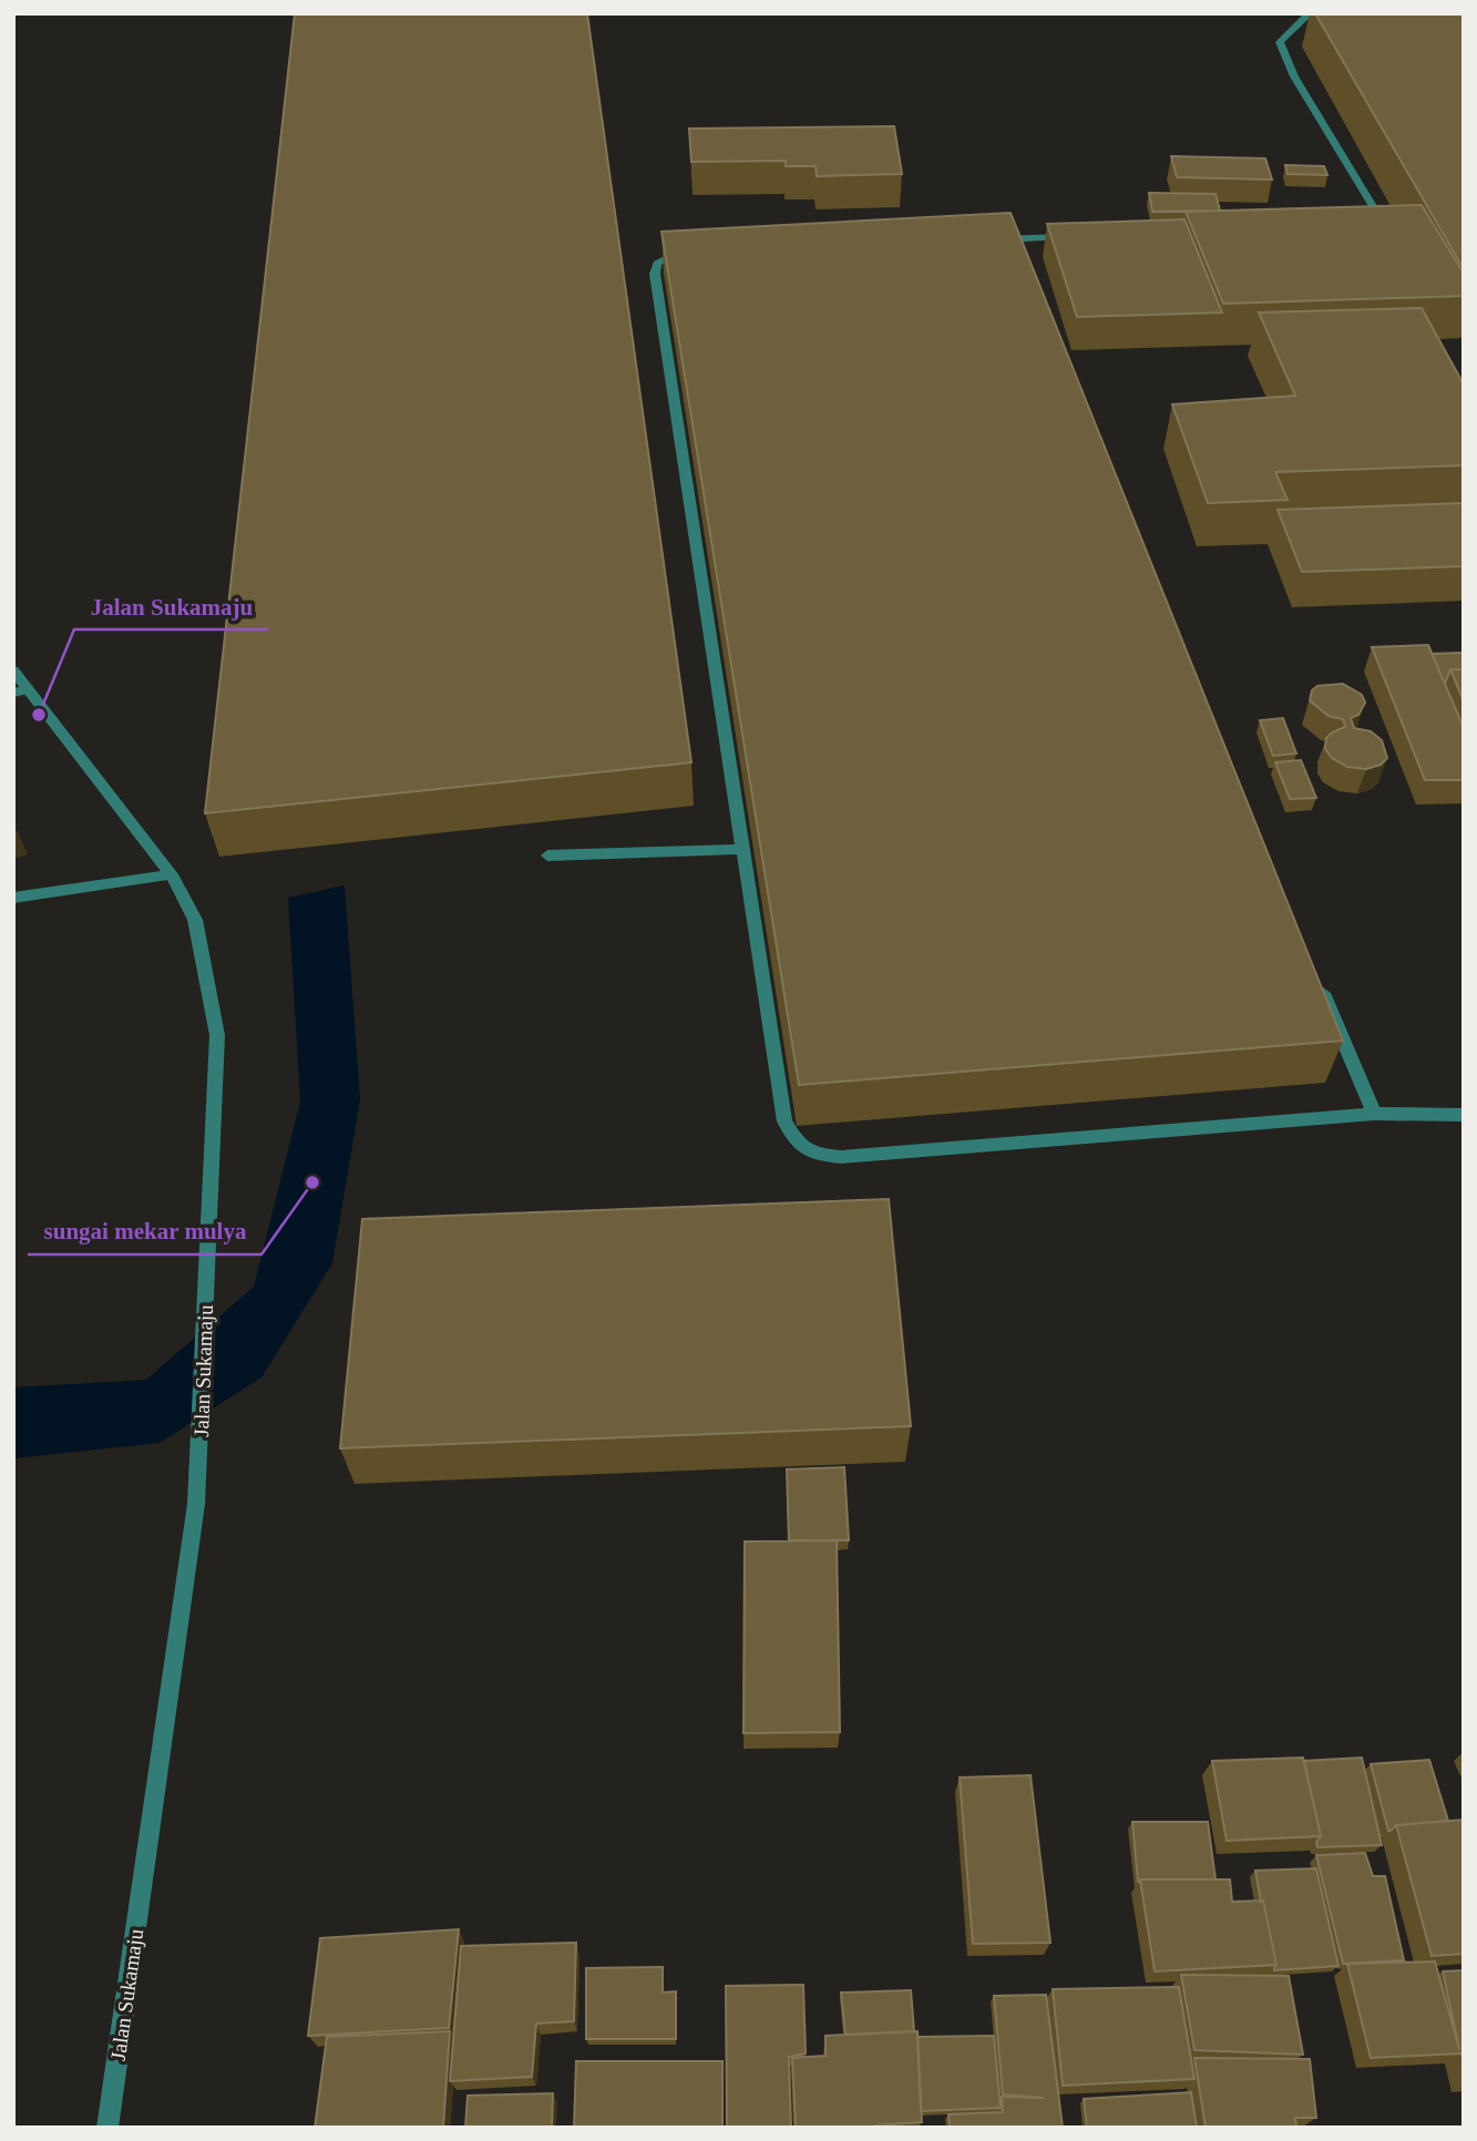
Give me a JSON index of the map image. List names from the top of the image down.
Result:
{
  "streets": {
    "street": ["Jalan Sukamaju"]
  },
  "places": ["Jalan Sukamaju", "sungai mekar mulya"]
}
